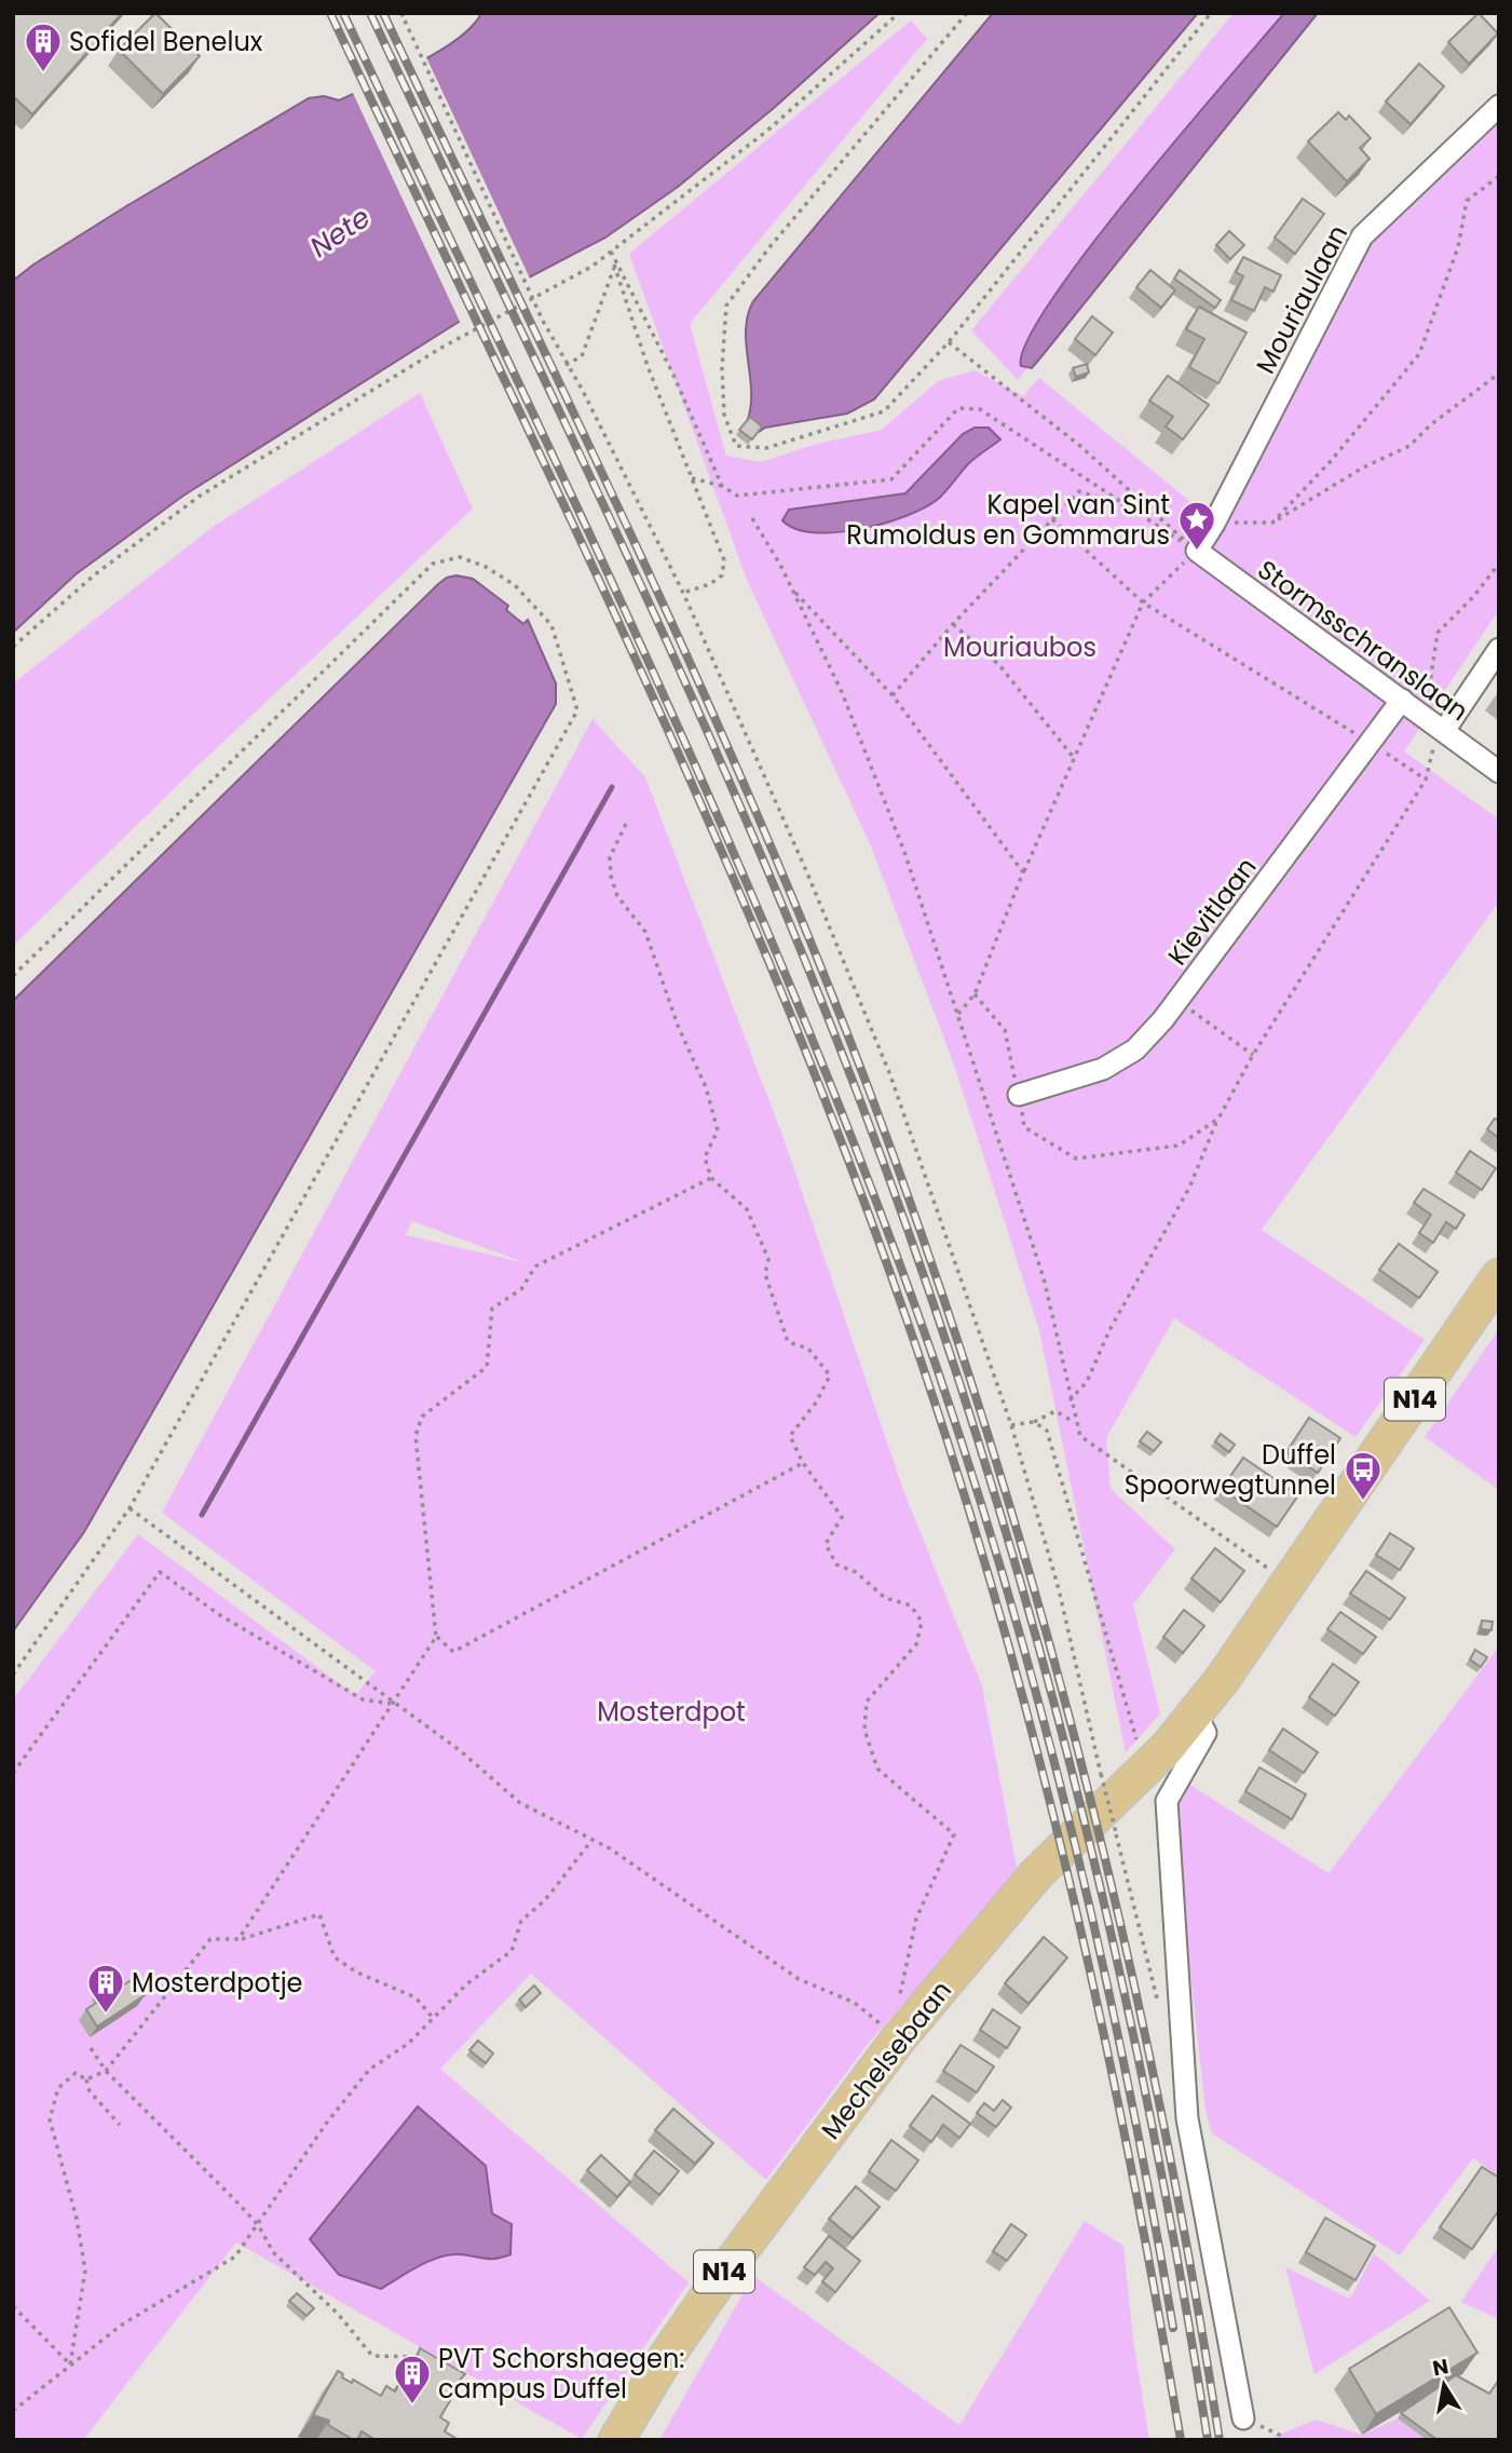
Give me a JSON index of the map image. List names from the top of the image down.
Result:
{
  "streets": {
    "main road": ["N14", "Mechelsebaan"],
    "street": ["Mouriaulaan", "Stormsschranslaan", "Kievitlaan"]
  },
  "crossings": [
    ["Mouriaulaan", "Stormsschranslaan"],
    ["Stormsschranslaan", "Kievitlaan"]
  ],
  "water": ["Nete"],
  "parks": ["Mouriaubos", "Mosterdpot"],
  "places": {
    "building": ["Sofidel Benelux", "Mosterdpotje", "PVT Schorshaegen: campus Duffel"],
    "place": ["Kapel van Sint Rumoldus en Gommarus"],
    "bus stop": ["Duffel Spoorwegtunnel"]
  },
  "north": "top"
}
